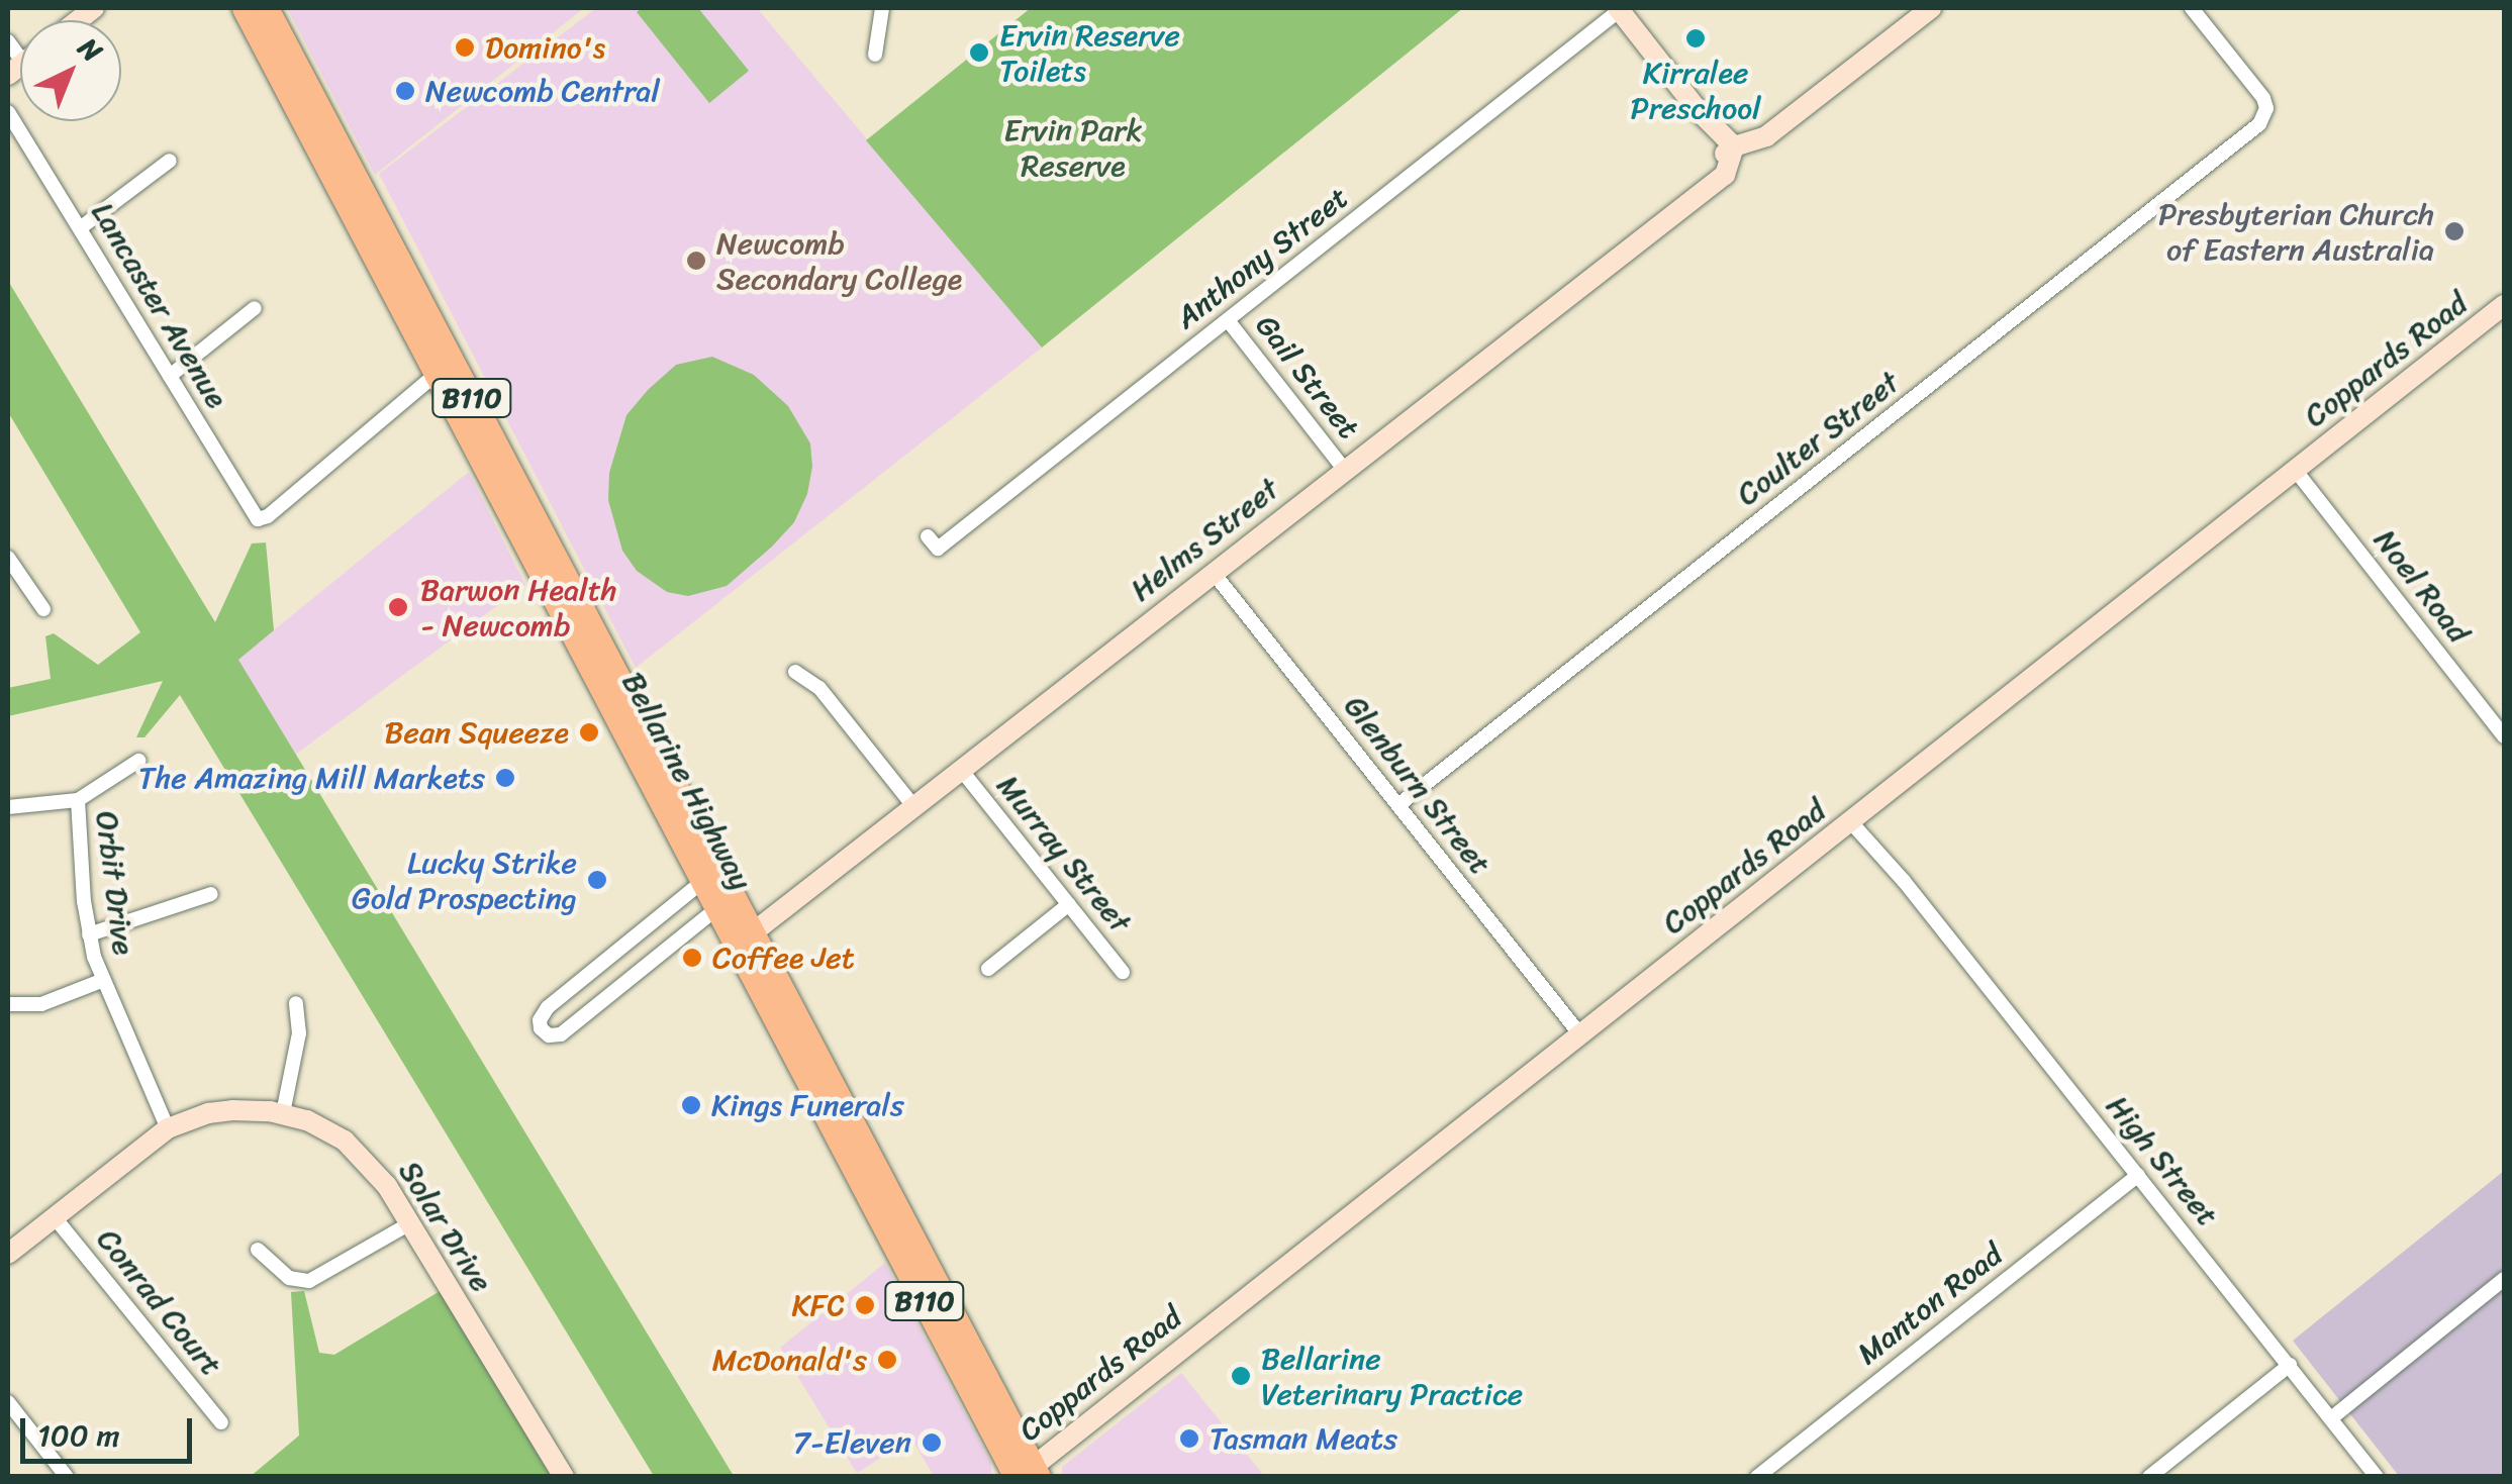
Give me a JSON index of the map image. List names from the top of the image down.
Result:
{
  "streets": {
    "highway": ["B110", "Bellarine Highway"],
    "street": [
      "Anthony Street",
      "Lancaster Avenue",
      "Coppards Road",
      "Gail Street",
      "Coulter Street",
      "Helms Street",
      "Noel Road",
      "Glenburn Street",
      "Murray Street",
      "Orbit Drive",
      "High Street",
      "Solar Drive",
      "Conrad Court",
      "Manton Road"
    ]
  },
  "crossings": [
    ["Anthony Street", "Gail Street"],
    ["Lancaster Avenue", "Bellarine Highway"],
    ["Coppards Road", "Noel Road"],
    ["Coppards Road", "Bellarine Highway"],
    ["Coppards Road", "Glenburn Street"],
    ["Coppards Road", "High Street"],
    ["Gail Street", "Helms Street"],
    ["Coulter Street", "Glenburn Street"],
    ["Helms Street", "Bellarine Highway"],
    ["Helms Street", "Glenburn Street"],
    ["Helms Street", "Murray Street"],
    ["Orbit Drive", "Solar Drive"],
    ["High Street", "Manton Road"],
    ["Solar Drive", "Conrad Court"]
  ],
  "parks": ["Ervin Park Reserve"],
  "places": [
    "Kirralee Preschool",
    "Domino's",
    "Ervin Reserve Toilets",
    "Newcomb Central",
    "Presbyterian Church of Eastern Australia",
    "Newcomb Secondary College",
    "Barwon Health - Newcomb",
    "Bean Squeeze",
    "The Amazing Mill Markets",
    "Lucky Strike Gold Prospecting",
    "Coffee Jet",
    "Kings Funerals",
    "KFC",
    "McDonald's",
    "Bellarine Veterinary Practice",
    "Tasman Meats",
    "7-Eleven"
  ],
  "scale_bar": "100 m",
  "north": "top right"
}
